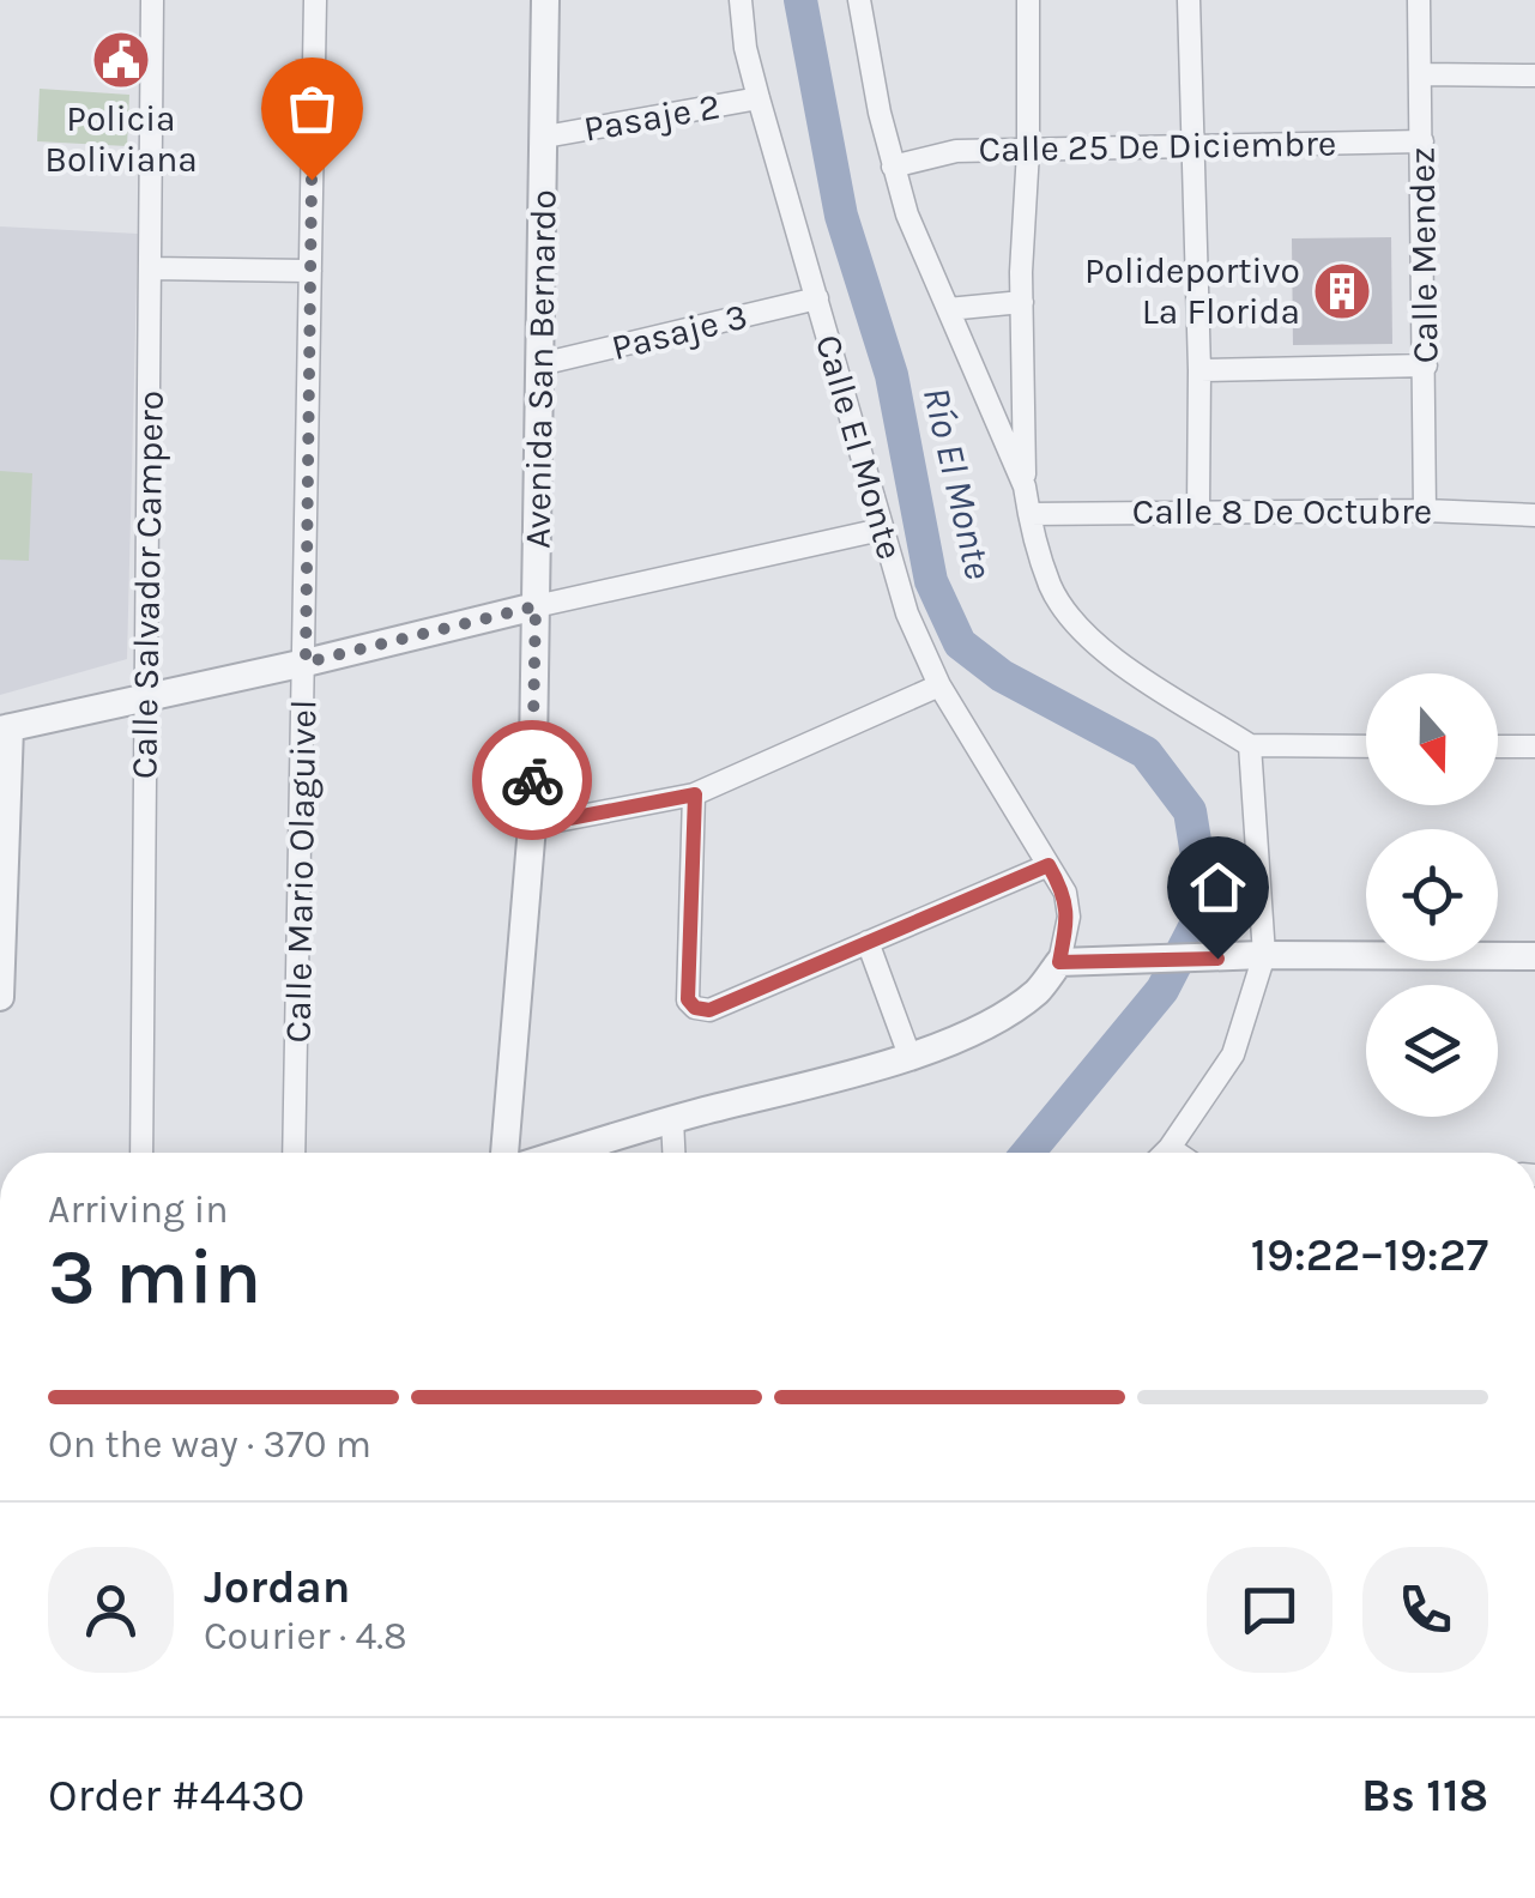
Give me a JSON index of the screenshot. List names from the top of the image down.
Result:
{
  "streets": {
    "street": [
      "Pasaje 2",
      "Calle 25 De Diciembre",
      "Calle Mendez",
      "Pasaje 3",
      "Avenida San Bernardo",
      "Calle El Monte",
      "Calle 8 De Octubre",
      "Calle Salvador Campero",
      "Calle Mario Olaguivel"
    ]
  },
  "crossings": [
    ["Pasaje 2", "Avenida San Bernardo"],
    ["Pasaje 2", "Calle El Monte"],
    ["Calle 25 De Diciembre", "Calle Mendez"],
    ["Calle Mendez", "Calle 8 De Octubre"],
    ["Pasaje 3", "Avenida San Bernardo"],
    ["Pasaje 3", "Calle El Monte"]
  ],
  "water": ["Río El Monte"],
  "places": {
    "public building": ["Policia Boliviana"],
    "building": ["Polideportivo La Florida"]
  },
  "north": "bottom",
  "page": {
    "heading": ["3 min", "Arriving in", "19:22–19:27"],
    "panel": [
      "Jordan",
      "Courier · 4.8",
      "Order #4430",
      "Bs 118"
    ],
    "bar": "On the way · 370 m"
  }
}
